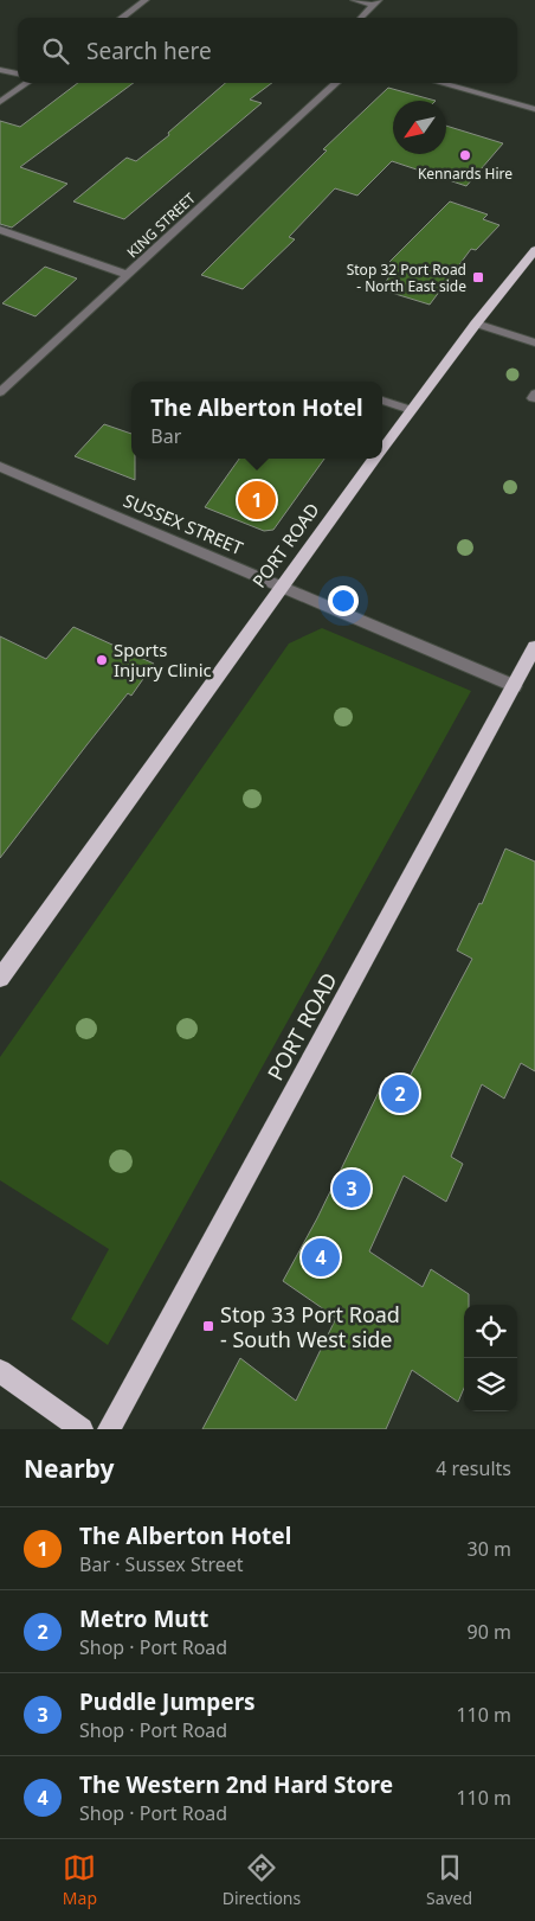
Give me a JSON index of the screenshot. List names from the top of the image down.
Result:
{
  "streets": {
    "highway": ["PORT ROAD"],
    "street": ["KING STREET", "SUSSEX STREET"]
  },
  "crossings": [
    ["SUSSEX STREET", "PORT ROAD"]
  ],
  "places": {
    "other": ["Kennards Hire", "Sports Injury Clinic"],
    "transit": ["Stop 32 Port Road - North East side", "Stop 33 Port Road - South West side"]
  },
  "north": "bottom left",
  "page": {
    "search": "Search here",
    "popup": ["The Alberton Hotel", "Bar"],
    "pins": [
      "1",
      "2",
      "3",
      "4"
    ],
    "heading": ["Nearby", "4 results"],
    "list": [
      {
        "mark": "1",
        "name": "The Alberton Hotel",
        "note": "Bar · Sussex Street",
        "value": "30 m"
      },
      {
        "mark": "2",
        "name": "Metro Mutt",
        "note": "Shop · Port Road",
        "value": "90 m"
      },
      {
        "mark": "3",
        "name": "Puddle Jumpers",
        "note": "Shop · Port Road",
        "value": "110 m"
      },
      {
        "mark": "4",
        "name": "The Western 2nd Hard Store",
        "note": "Shop · Port Road",
        "value": "110 m"
      }
    ],
    "nav": ["Map", "Directions", "Saved"]
  }
}
